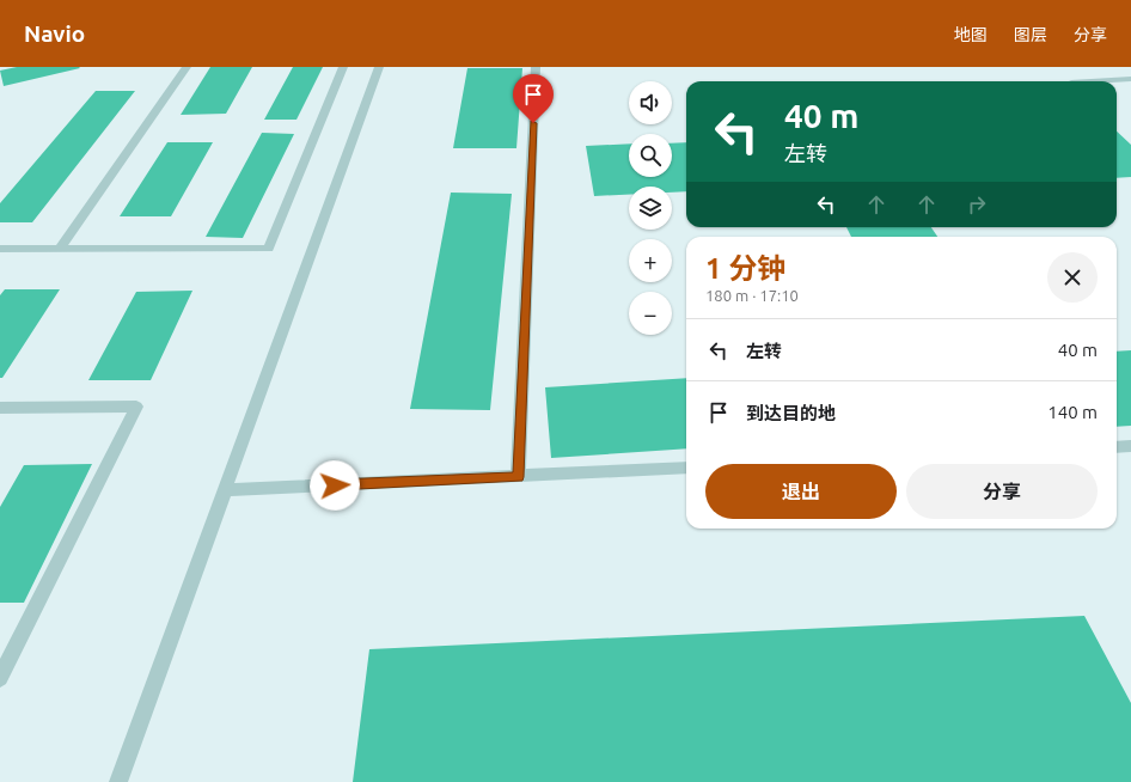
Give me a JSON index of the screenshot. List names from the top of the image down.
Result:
{
  "page": {
    "header": "Navio",
    "nav": ["地图", "图层", "分享"],
    "map_buttons": ["+", "−"],
    "turn": ["40 m", "左转"],
    "heading": ["1 分钟", "180 m · 17:10"],
    "list": [
      {
        "name": "左转",
        "value": "40 m"
      },
      {
        "name": "到达目的地",
        "value": "140 m"
      }
    ],
    "buttons": ["退出", "分享"]
  }
}
